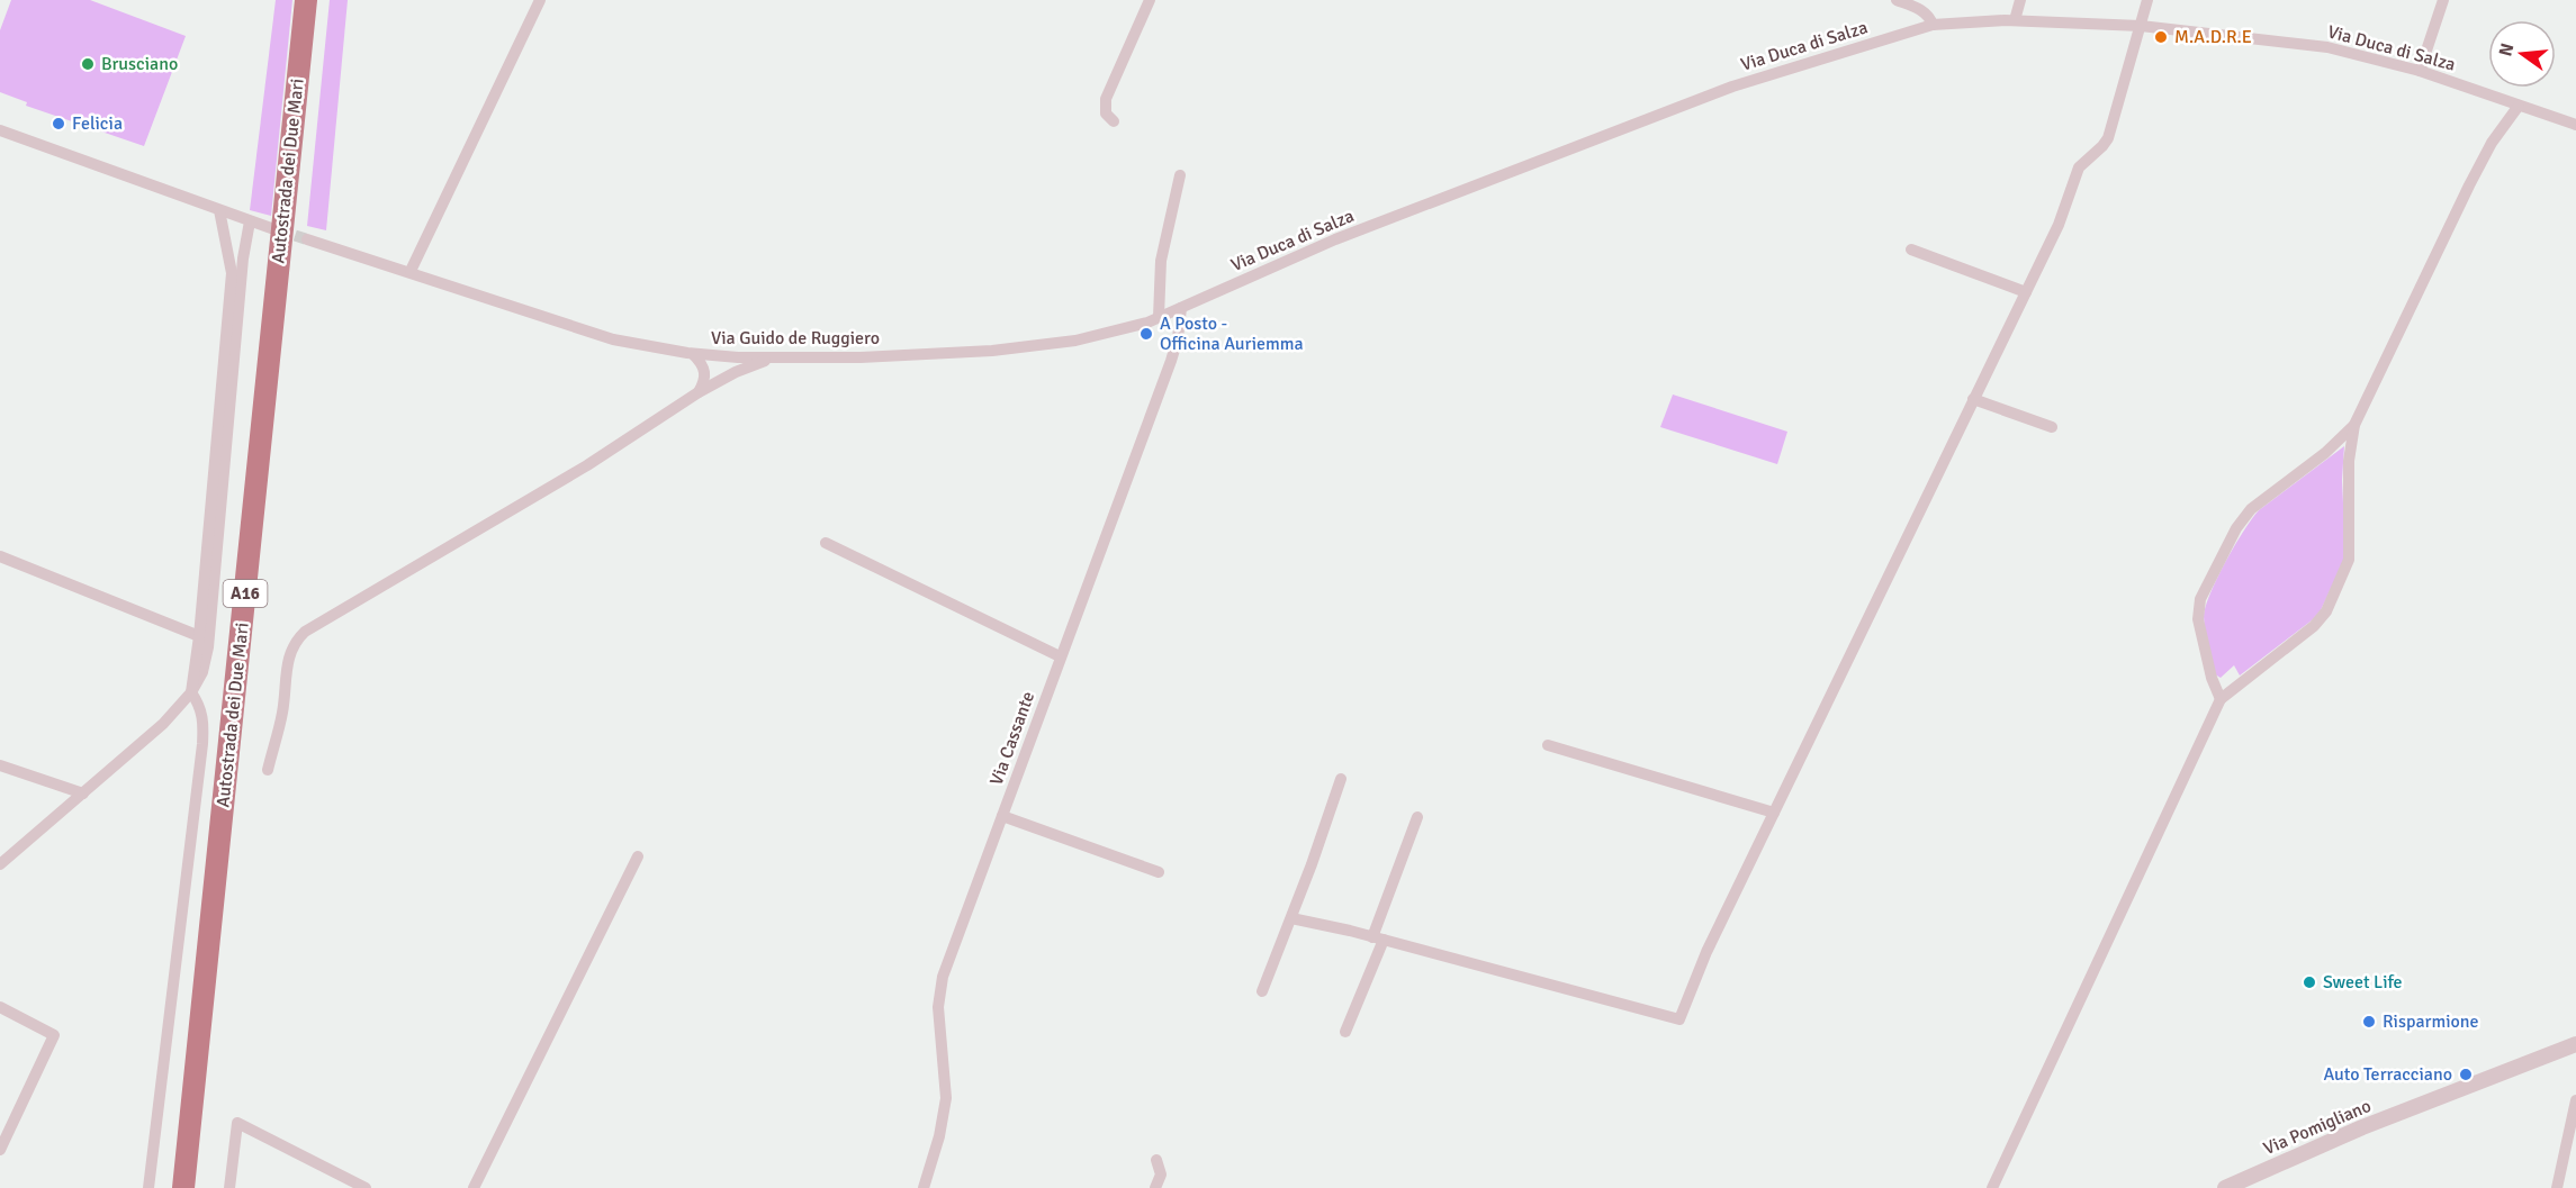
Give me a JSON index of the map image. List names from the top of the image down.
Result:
{
  "streets": {
    "highway": ["Autostrada dei Due Mari", "A16"],
    "street": [
      "Via Duca di Salza",
      "Via Guido de Ruggiero",
      "Via Cassante",
      "Via Pomigliano"
    ]
  },
  "crossings": [
    ["Via Duca di Salza", "Via Guido de Ruggiero"],
    ["Via Duca di Salza", "Via Cassante"]
  ],
  "places": [
    "M.A.D.R.E",
    "Brusciano",
    "Felicia",
    "A Posto - Officina Auriemma",
    "Sweet Life",
    "Risparmione",
    "Auto Terracciano"
  ],
  "north": "left"
}
